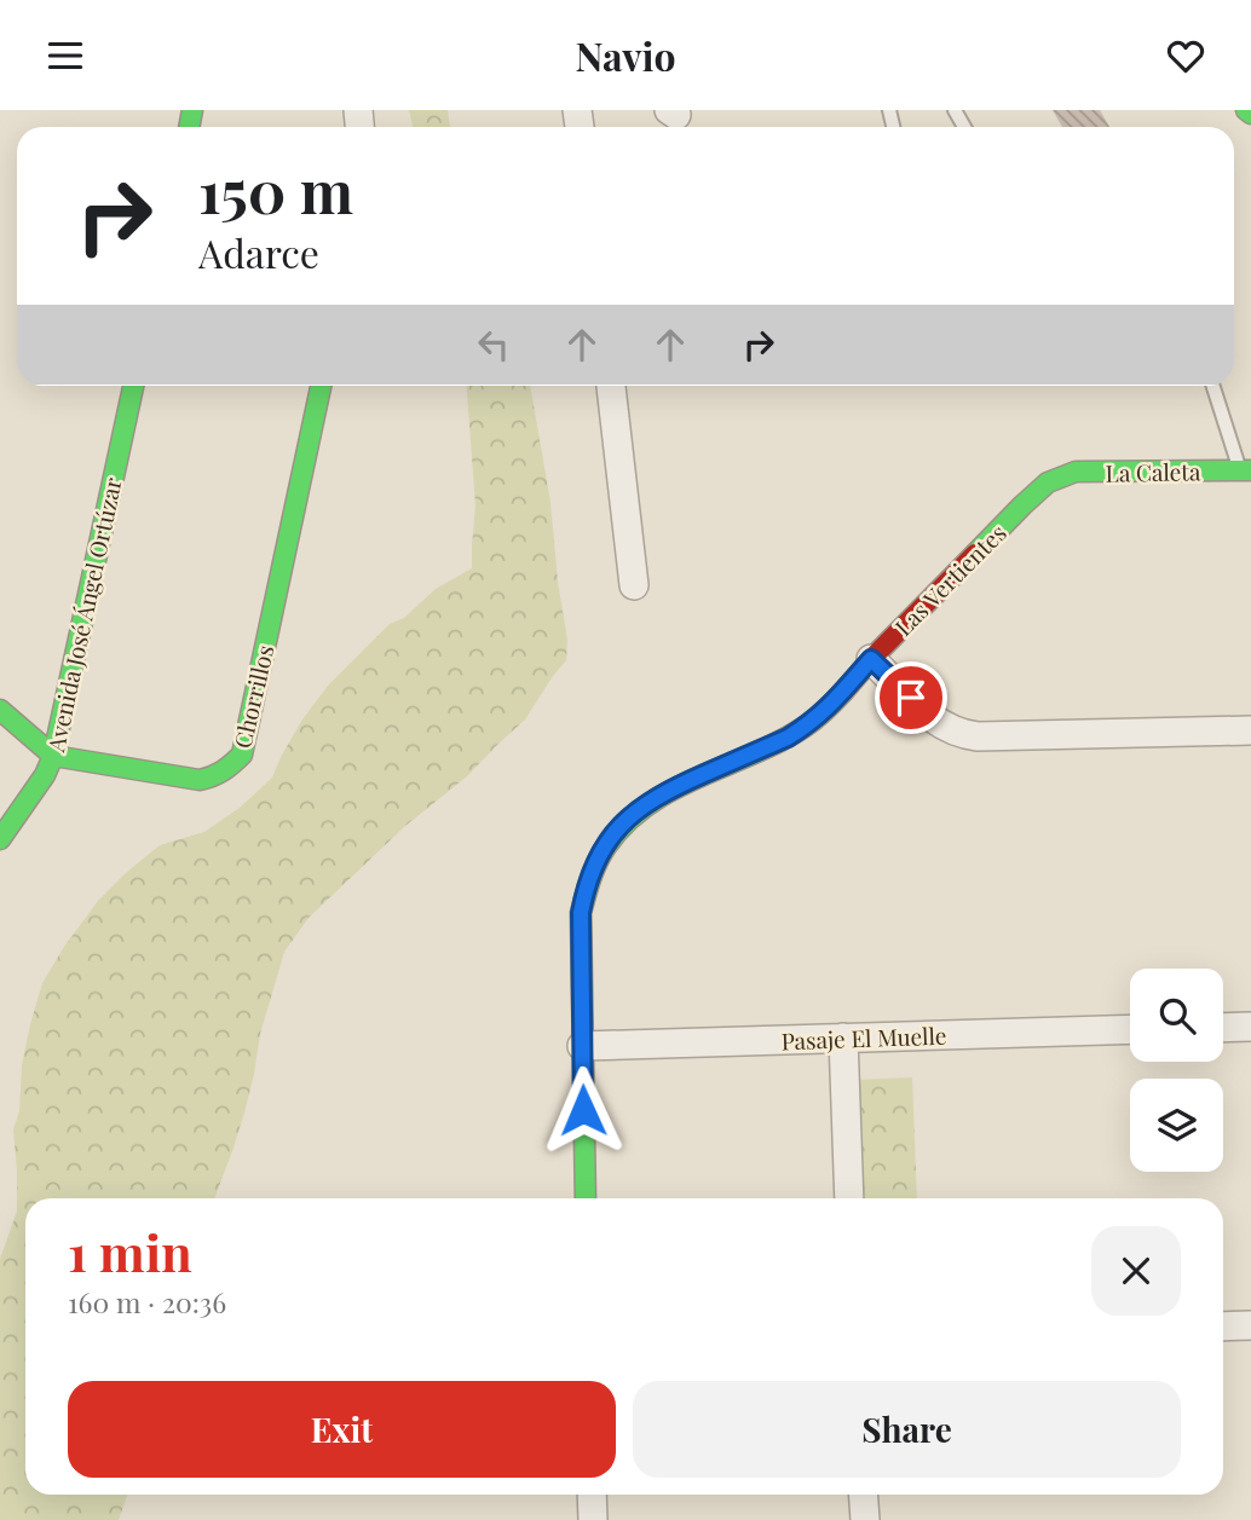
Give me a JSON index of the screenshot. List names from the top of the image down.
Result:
{
  "streets": {
    "street": [
      "La Caleta",
      "Las Vertientes",
      "Avenida José Ángel Ortúzar",
      "Chorrillos",
      "Pasaje El Muelle"
    ]
  },
  "crossings": [
    ["La Caleta", "Las Vertientes"],
    ["Las Vertientes", "Pasaje El Muelle"],
    ["Avenida José Ángel Ortúzar", "Chorrillos"]
  ],
  "page": {
    "header": "Navio",
    "turn": ["150 m", "Adarce"],
    "heading": ["1 min", "160 m · 20:36"],
    "buttons": ["Exit", "Share"]
  }
}
